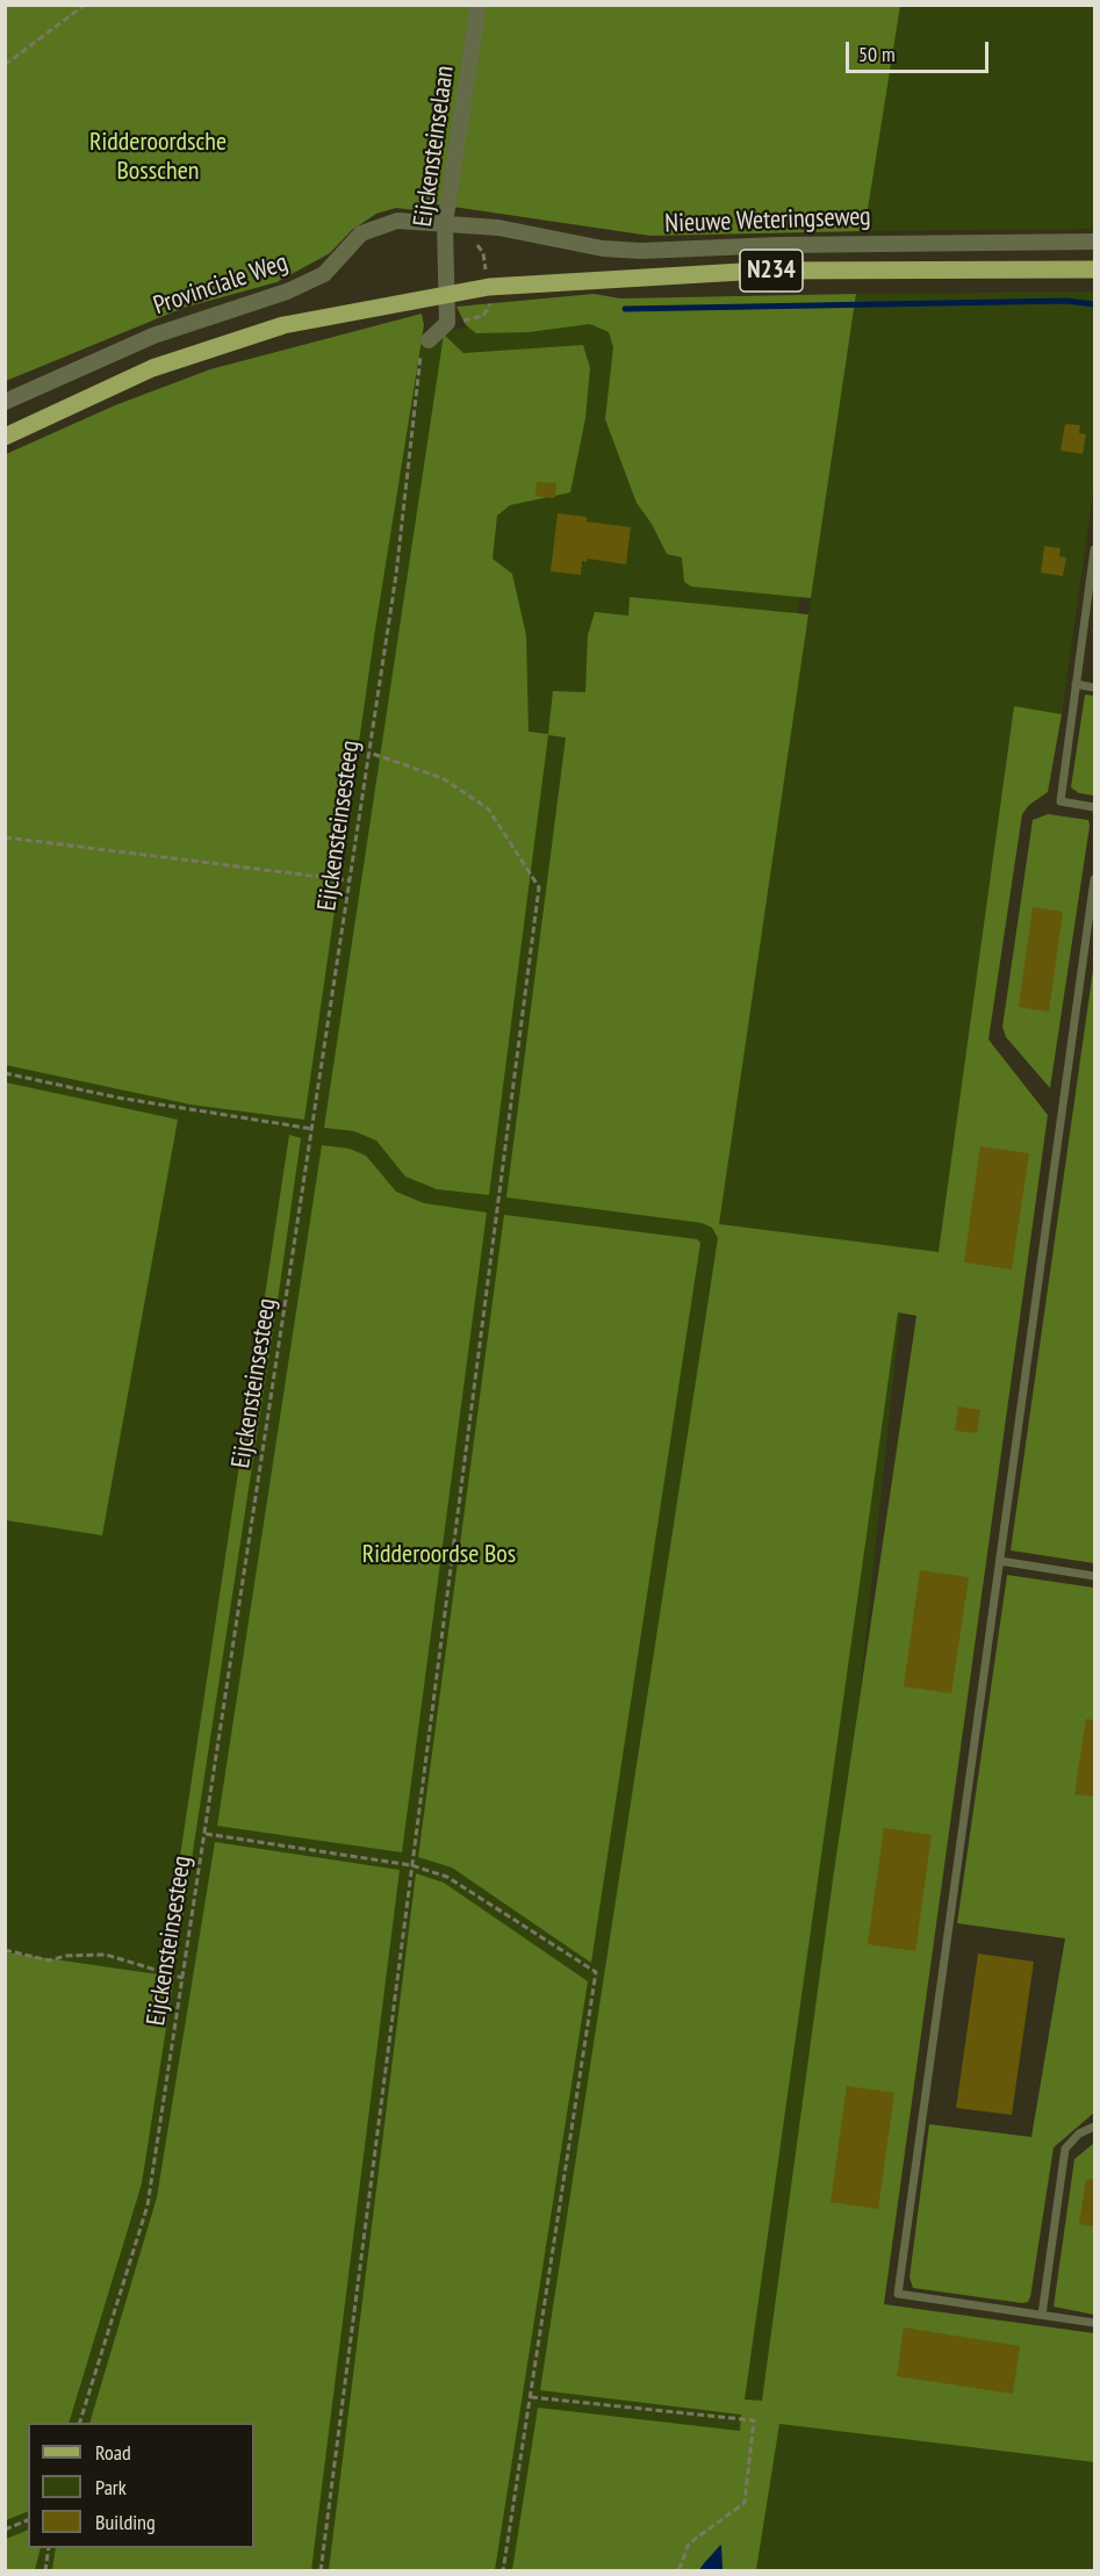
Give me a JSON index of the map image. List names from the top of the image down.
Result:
{
  "streets": {
    "main road": ["Nieuwe Weteringseweg", "N234"],
    "street": ["Eijckensteinselaan", "Provinciale Weg"],
    "path": ["Eijckensteinsesteeg"]
  },
  "crossings": [
    ["Eijckensteinselaan", "Nieuwe Weteringseweg"],
    ["Eijckensteinselaan", "N234"],
    ["Eijckensteinselaan", "Provinciale Weg"],
    ["Eijckensteinselaan", "Eijckensteinsesteeg"],
    ["Nieuwe Weteringseweg", "N234"],
    ["Nieuwe Weteringseweg", "Provinciale Weg"]
  ],
  "parks": ["Ridderoordsche Bosschen", "Ridderoordse Bos"],
  "legend": ["Road", "Park", "Building"],
  "scale_bar": "50 m"
}
